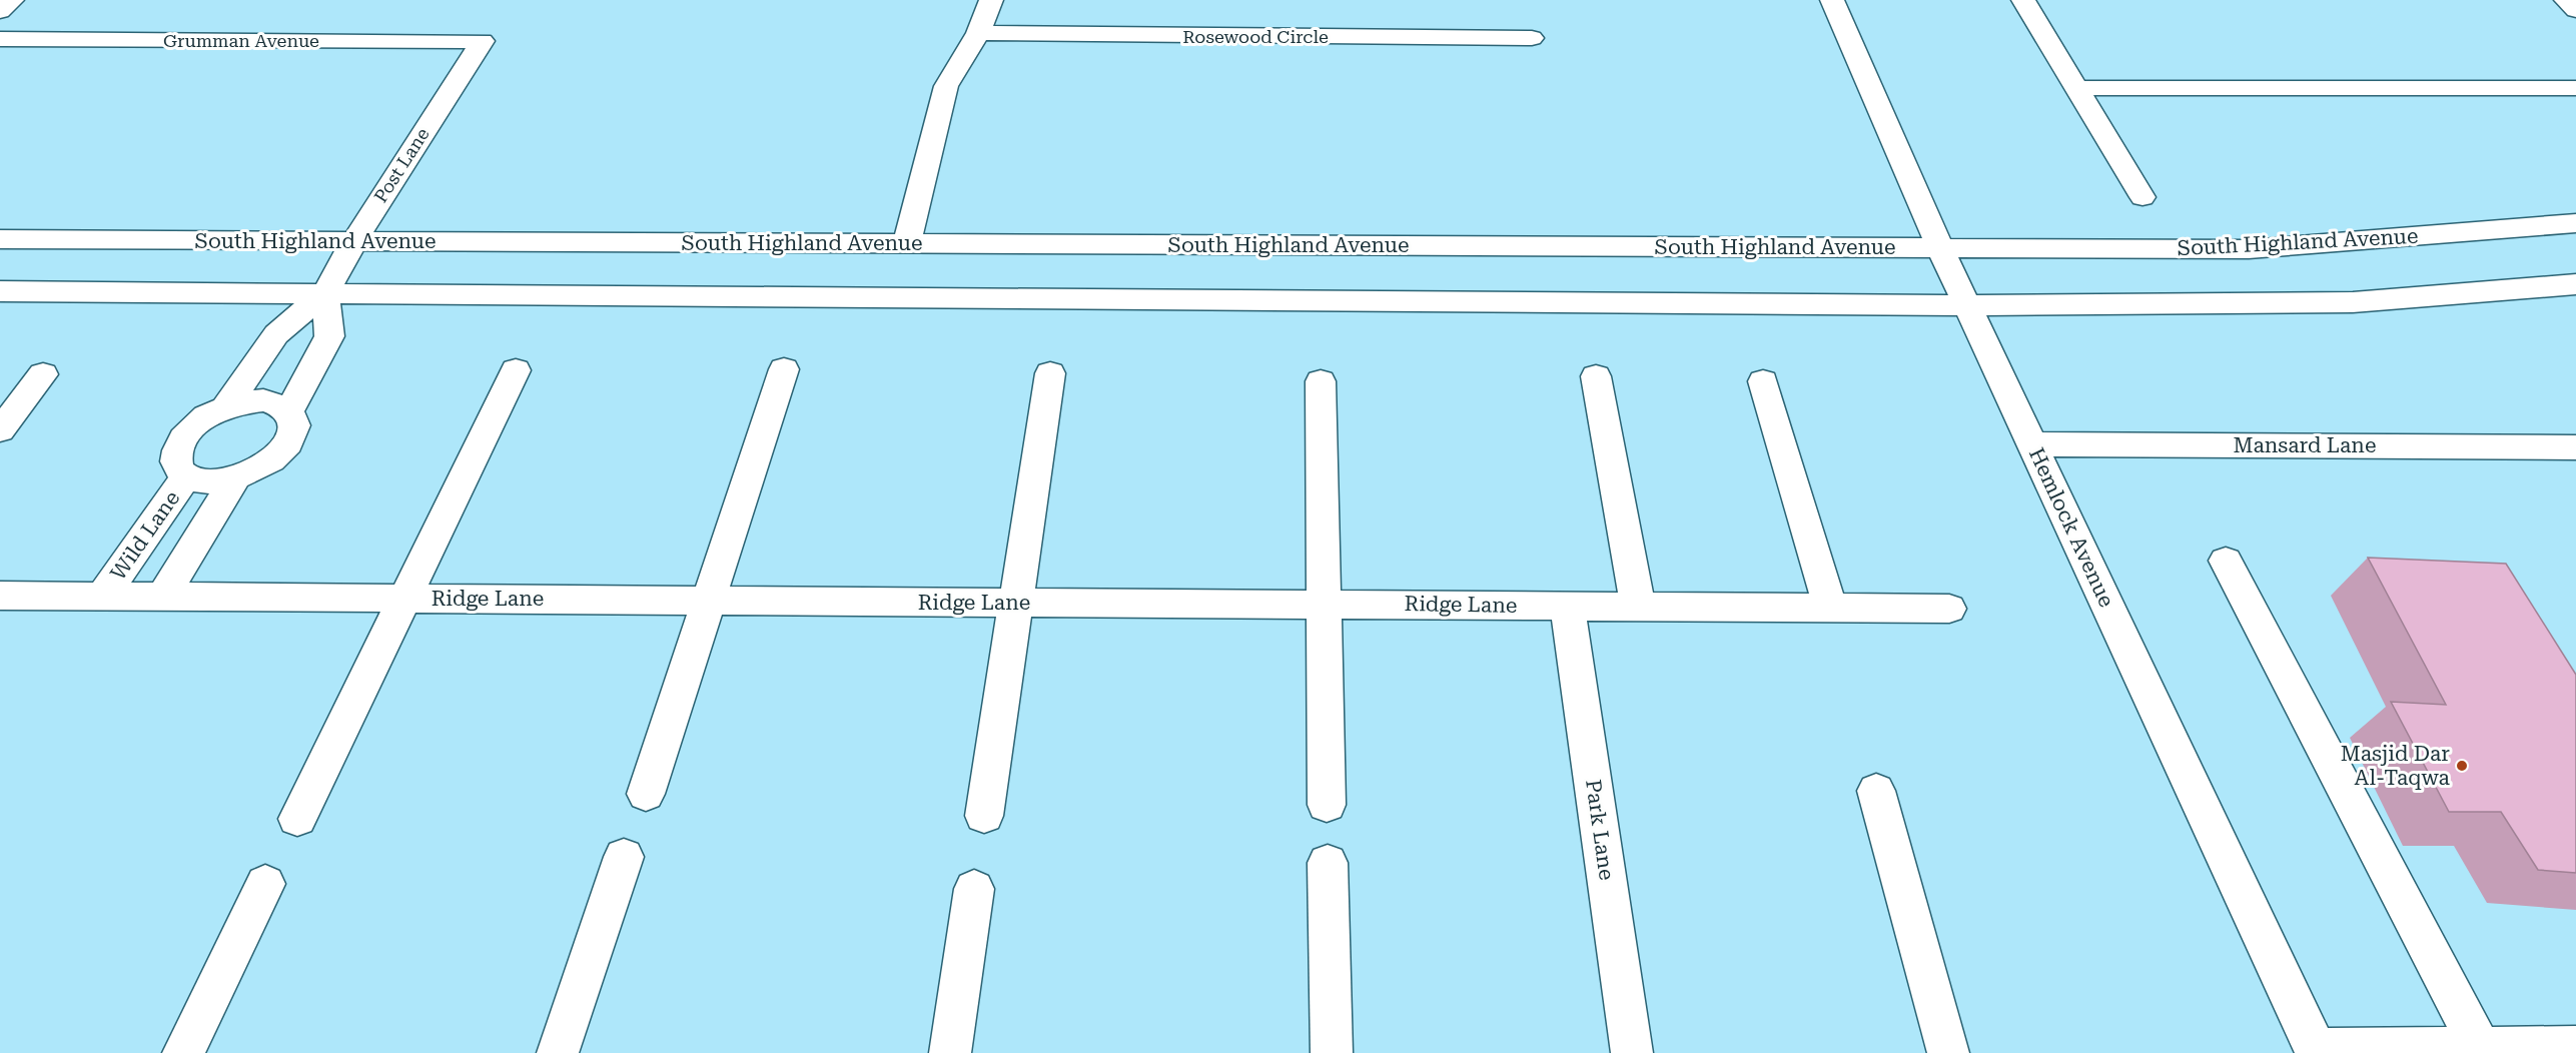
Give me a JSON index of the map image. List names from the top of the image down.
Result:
{
  "streets": {
    "street": [
      "Rosewood Circle",
      "Grumman Avenue",
      "Post Lane",
      "South Highland Avenue",
      "Mansard Lane",
      "Hemlock Avenue",
      "Wild Lane",
      "Ridge Lane",
      "Park Lane"
    ]
  },
  "crossings": [
    ["Grumman Avenue", "Post Lane"],
    ["Post Lane", "South Highland Avenue"],
    ["South Highland Avenue", "Hemlock Avenue"],
    ["Mansard Lane", "Hemlock Avenue"],
    ["Wild Lane", "Ridge Lane"],
    ["Ridge Lane", "Park Lane"]
  ],
  "places": ["Masjid Dar Al-Taqwa"]
}
